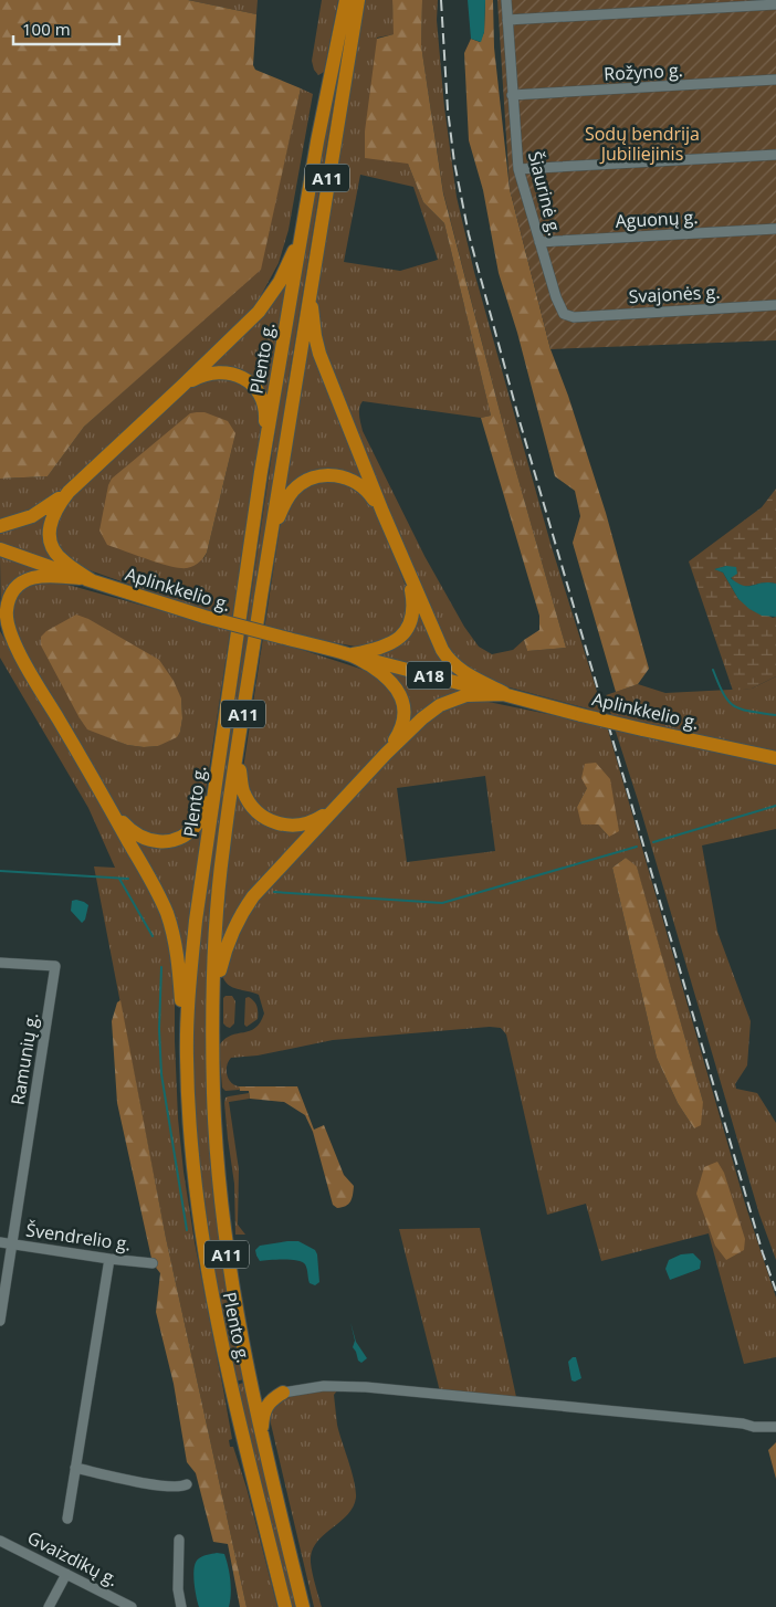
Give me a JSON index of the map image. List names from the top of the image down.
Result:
{
  "streets": {
    "highway": [
      "A11",
      "Plento g.",
      "Aplinkkelio g.",
      "A18"
    ],
    "street": [
      "Rožyno g.",
      "Šiaurinė g.",
      "Aguonų g.",
      "Svajonės g.",
      "Ramunių g.",
      "Švendrelio g.",
      "Gvaizdikų g."
    ]
  },
  "crossings": [
    ["Rožyno g.", "Šiaurinė g."],
    ["Šiaurinė g.", "Aguonų g."],
    ["Šiaurinė g.", "Svajonės g."],
    ["Ramunių g.", "Švendrelio g."]
  ],
  "parks": ["Sodų bendrija Jubiliejinis"],
  "scale_bar": "100 m"
}
